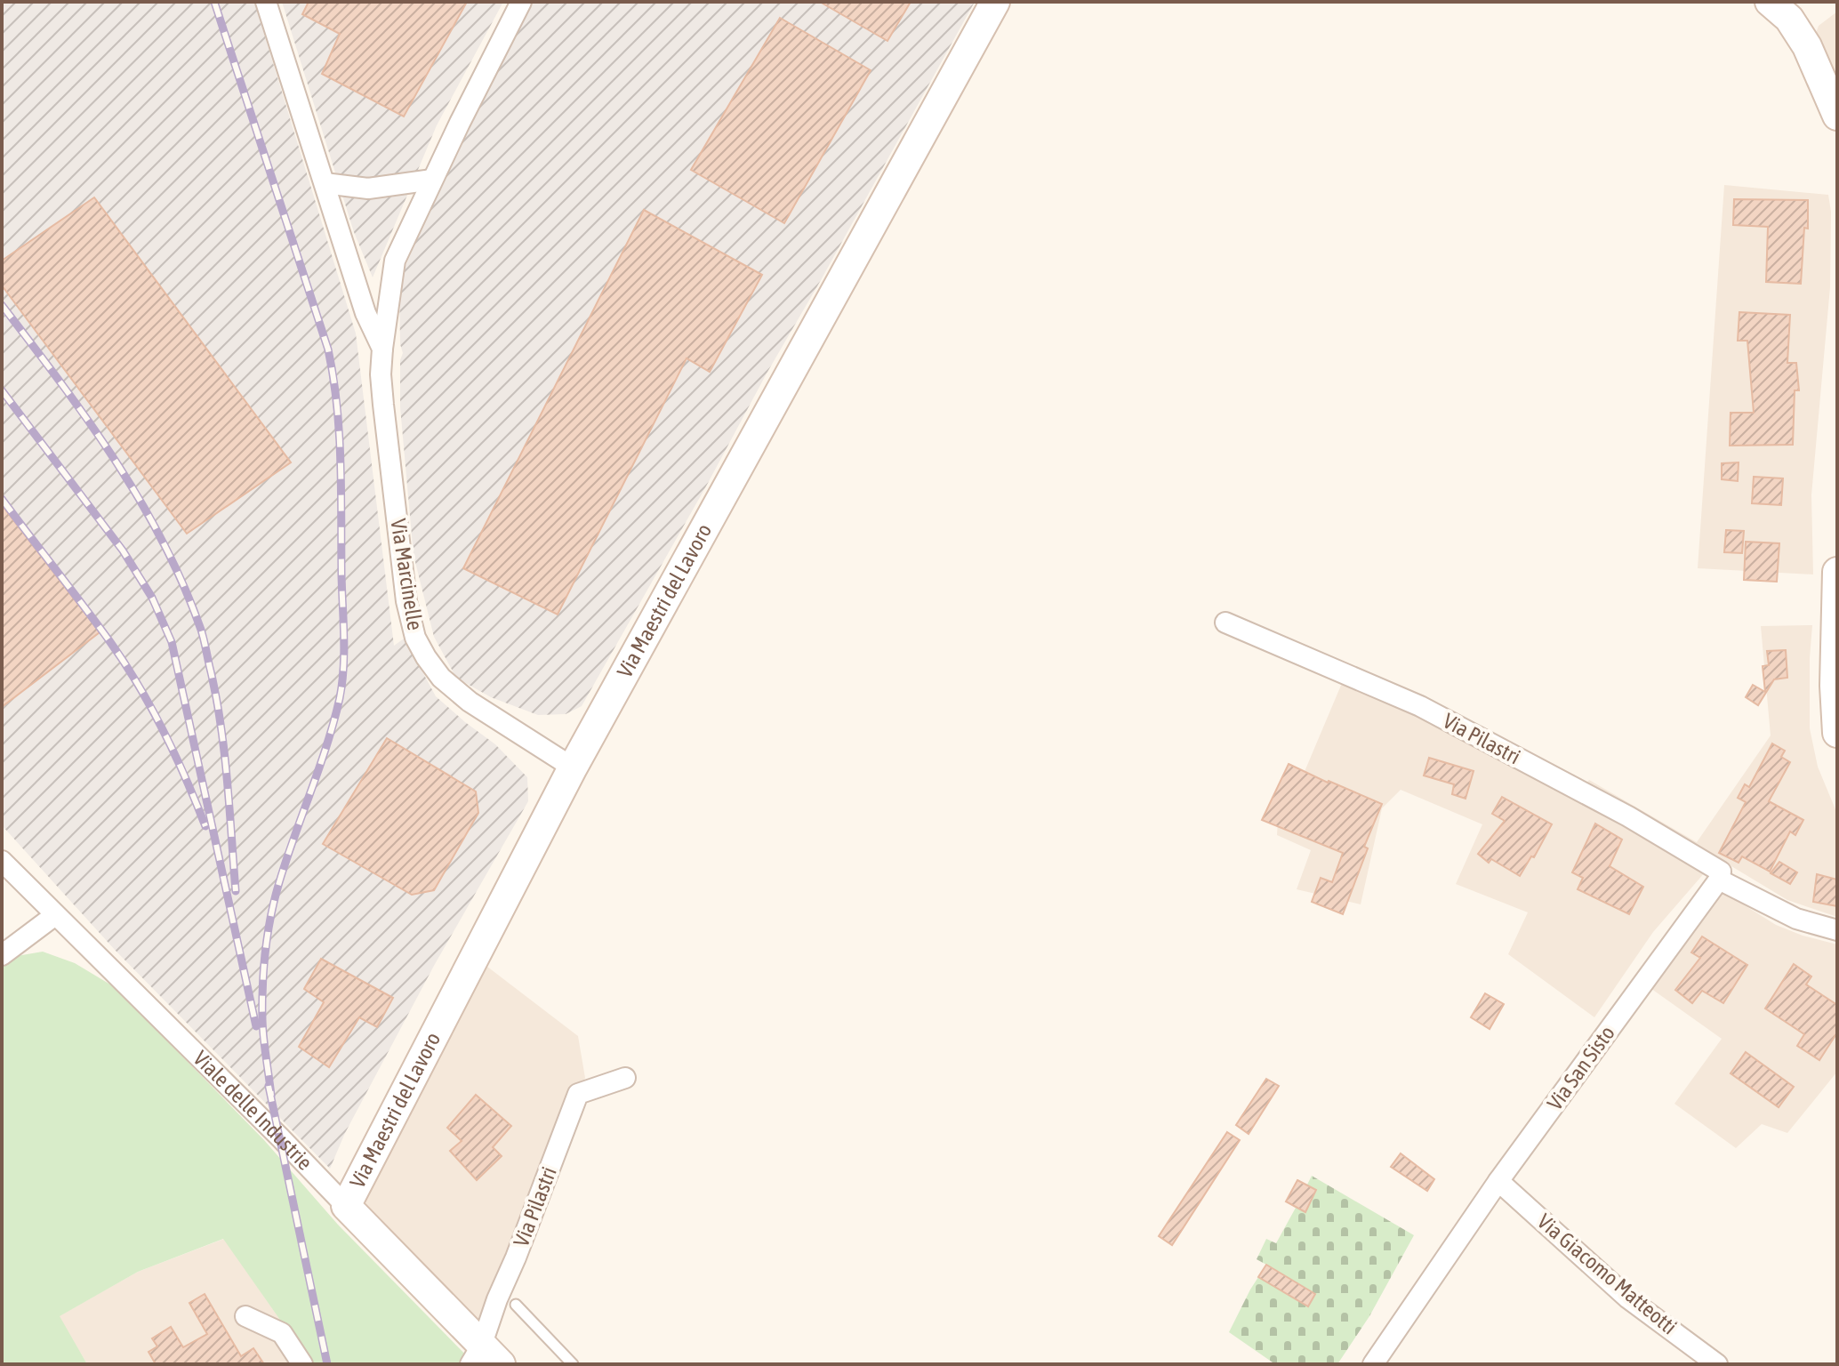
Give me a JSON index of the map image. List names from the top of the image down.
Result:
{
  "streets": {
    "street": [
      "Via Marcinelle",
      "Via Maestri del Lavoro",
      "Via Pilastri",
      "Via San Sisto",
      "Viale delle Industrie",
      "Via Giacomo Matteotti"
    ]
  },
  "crossings": [
    ["Via Marcinelle", "Via Maestri del Lavoro"],
    ["Via Maestri del Lavoro", "Viale delle Industrie"],
    ["Via Pilastri", "Via San Sisto"],
    ["Via Pilastri", "Viale delle Industrie"],
    ["Via San Sisto", "Via Giacomo Matteotti"]
  ]
}
